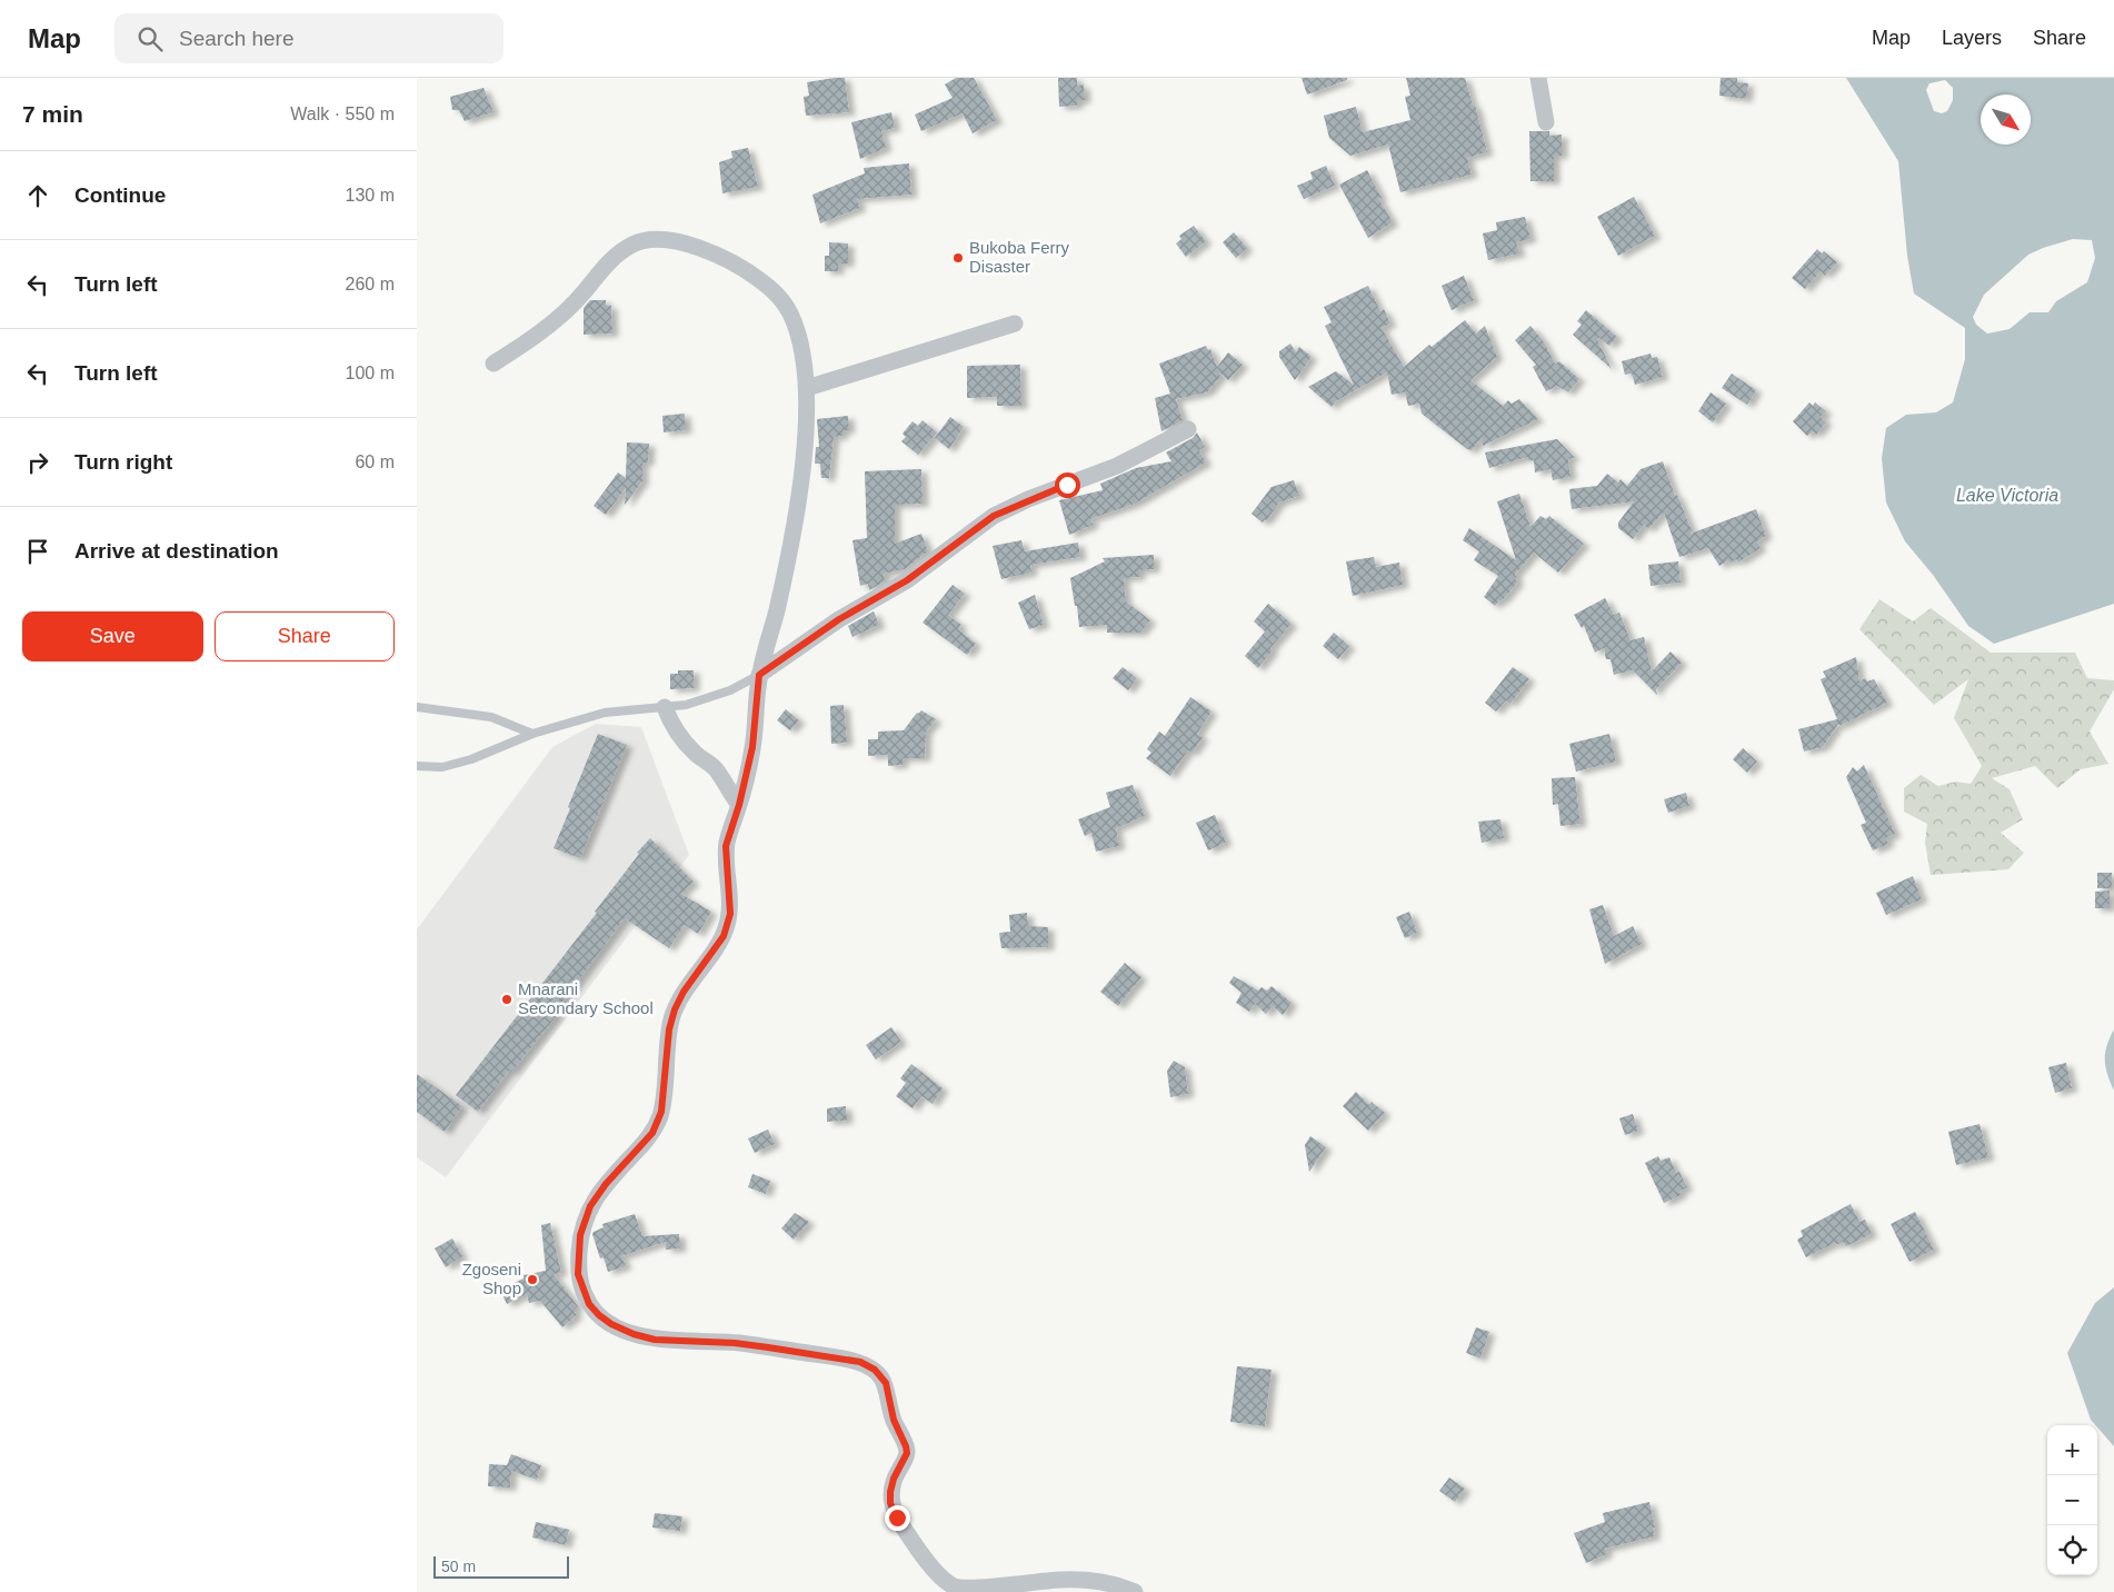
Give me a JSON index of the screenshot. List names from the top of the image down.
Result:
{
  "water": ["Lake Victoria"],
  "places": ["Bukoba Ferry Disaster", "Mnarani Secondary School", "Zgoseni Shop"],
  "scale_bar": "50 m",
  "north": "bottom right",
  "page": {
    "header": "Map",
    "search": "Search here",
    "nav": ["Map", "Layers", "Share"],
    "heading": ["7 min", "Walk · 550 m"],
    "list": [
      ["Continue", "130 m"],
      ["Turn left", "260 m"],
      ["Turn left", "100 m"],
      ["Turn right", "60 m"],
      "Arrive at destination"
    ],
    "buttons": ["Save", "Share"],
    "map_buttons": ["+", "−"],
    "scale": "50 m"
  }
}
